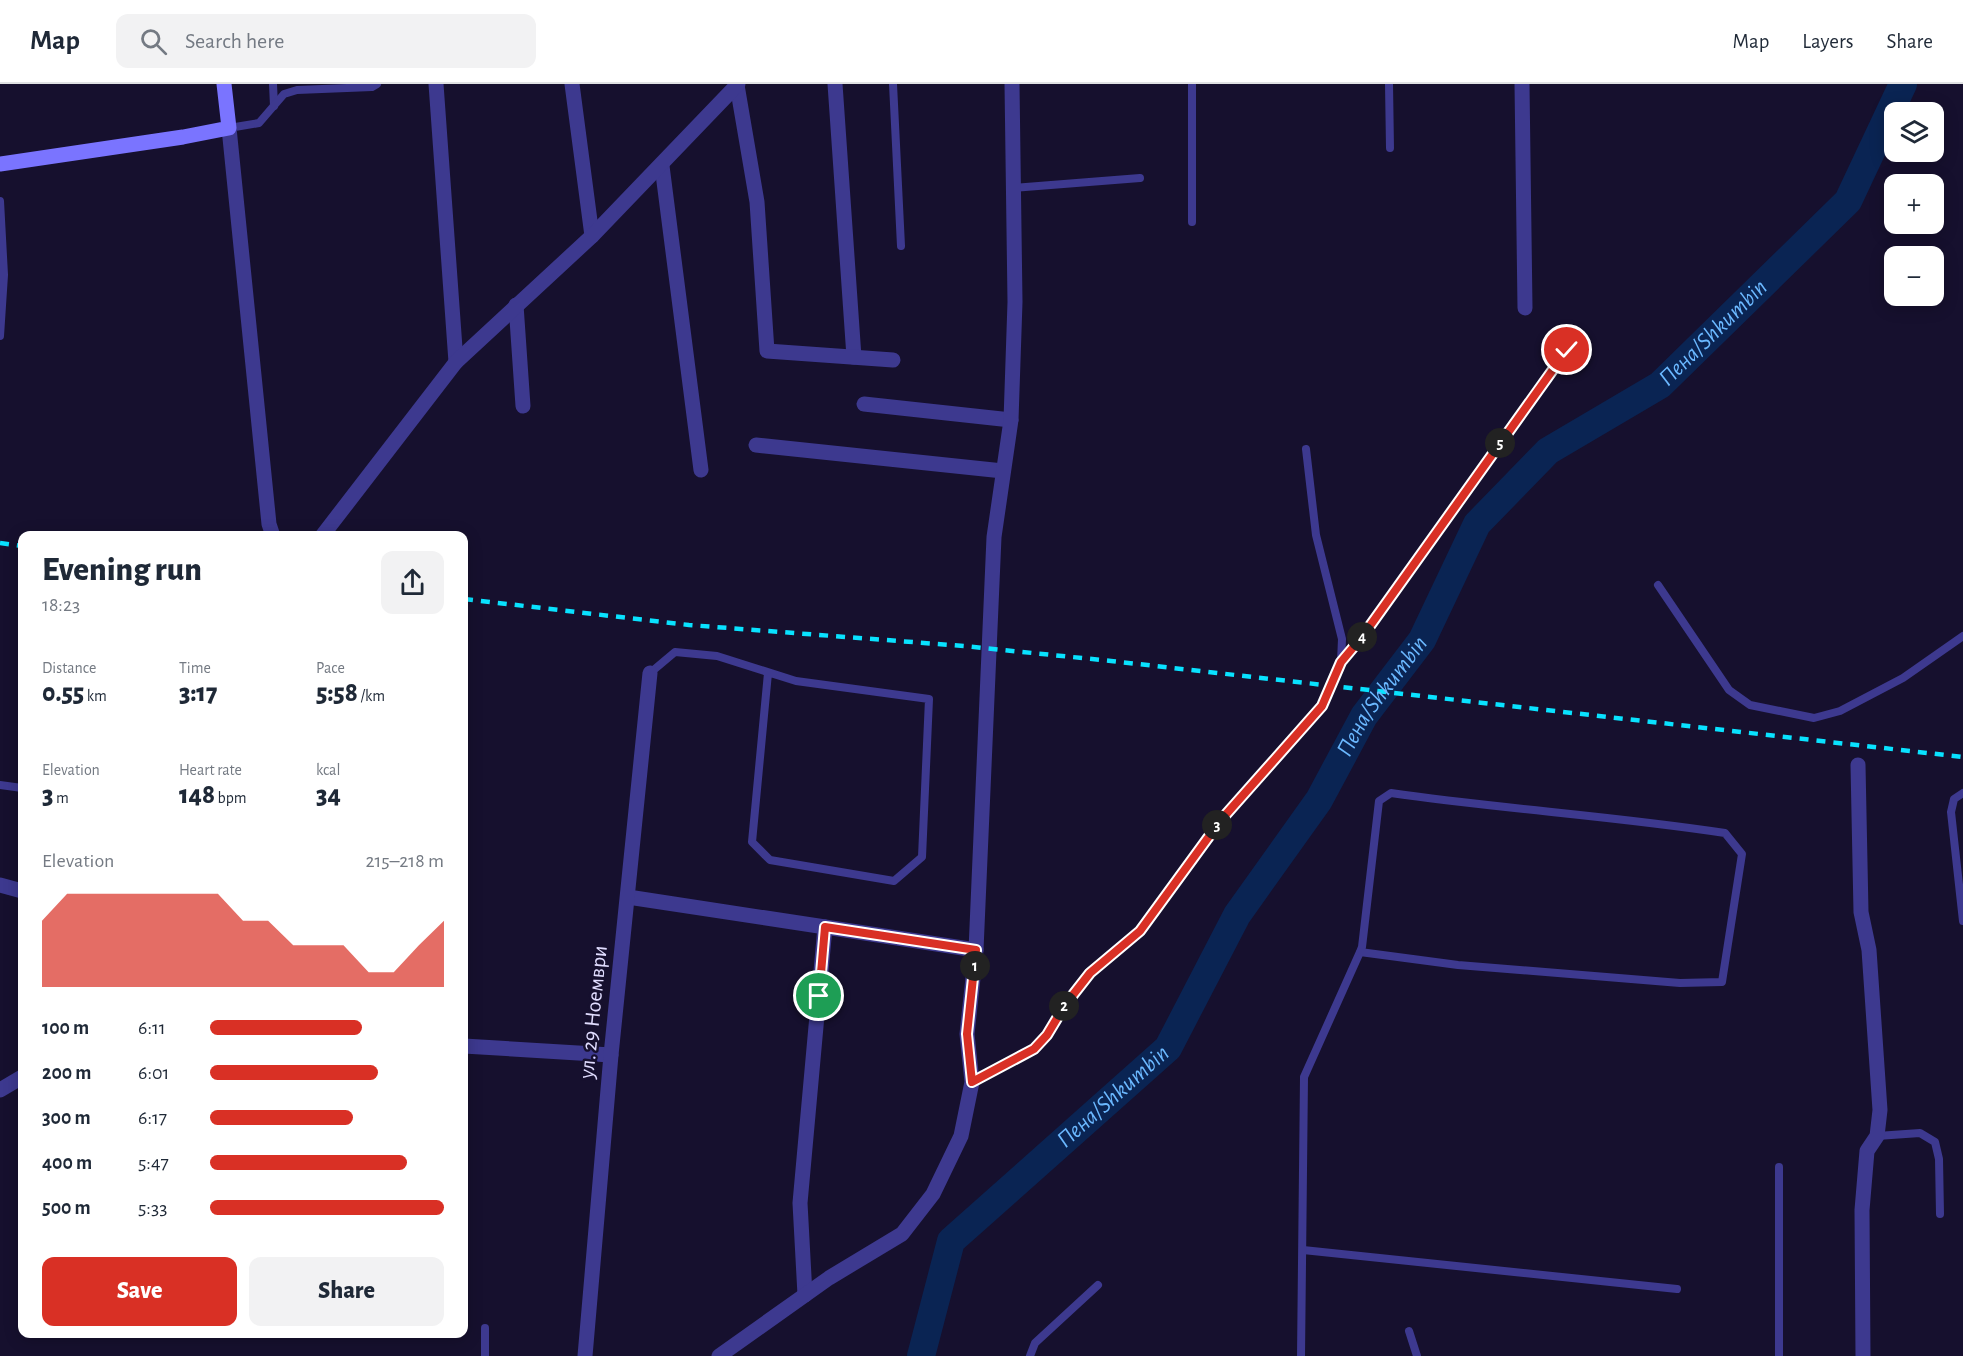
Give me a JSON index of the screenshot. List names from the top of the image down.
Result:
{
  "streets": {
    "street": ["ул. 29 Ноември"]
  },
  "water": ["Пена/Shkumbin"],
  "page": {
    "header": "Map",
    "search": "Search here",
    "nav": ["Map", "Layers", "Share"],
    "map_buttons": ["+", "−"],
    "pins": [
      "5",
      "4",
      "3",
      "1",
      "2"
    ],
    "heading": ["Evening run", "18:23"],
    "stats": [
      ["Distance", "0.55 km"],
      ["Time", "3:17"],
      ["Pace", "5:58 /km"],
      ["Elevation", "3 m"],
      ["Heart rate", "148 bpm"],
      ["kcal", "34"]
    ],
    "chart": ["Elevation", "215–218 m"],
    "list": [
      {
        "name": "100 m",
        "note": "6:11"
      },
      {
        "name": "200 m",
        "note": "6:01"
      },
      {
        "name": "300 m",
        "note": "6:17"
      },
      {
        "name": "400 m",
        "note": "5:47"
      },
      {
        "name": "500 m",
        "note": "5:33"
      }
    ],
    "buttons": ["Save", "Share"]
  }
}
